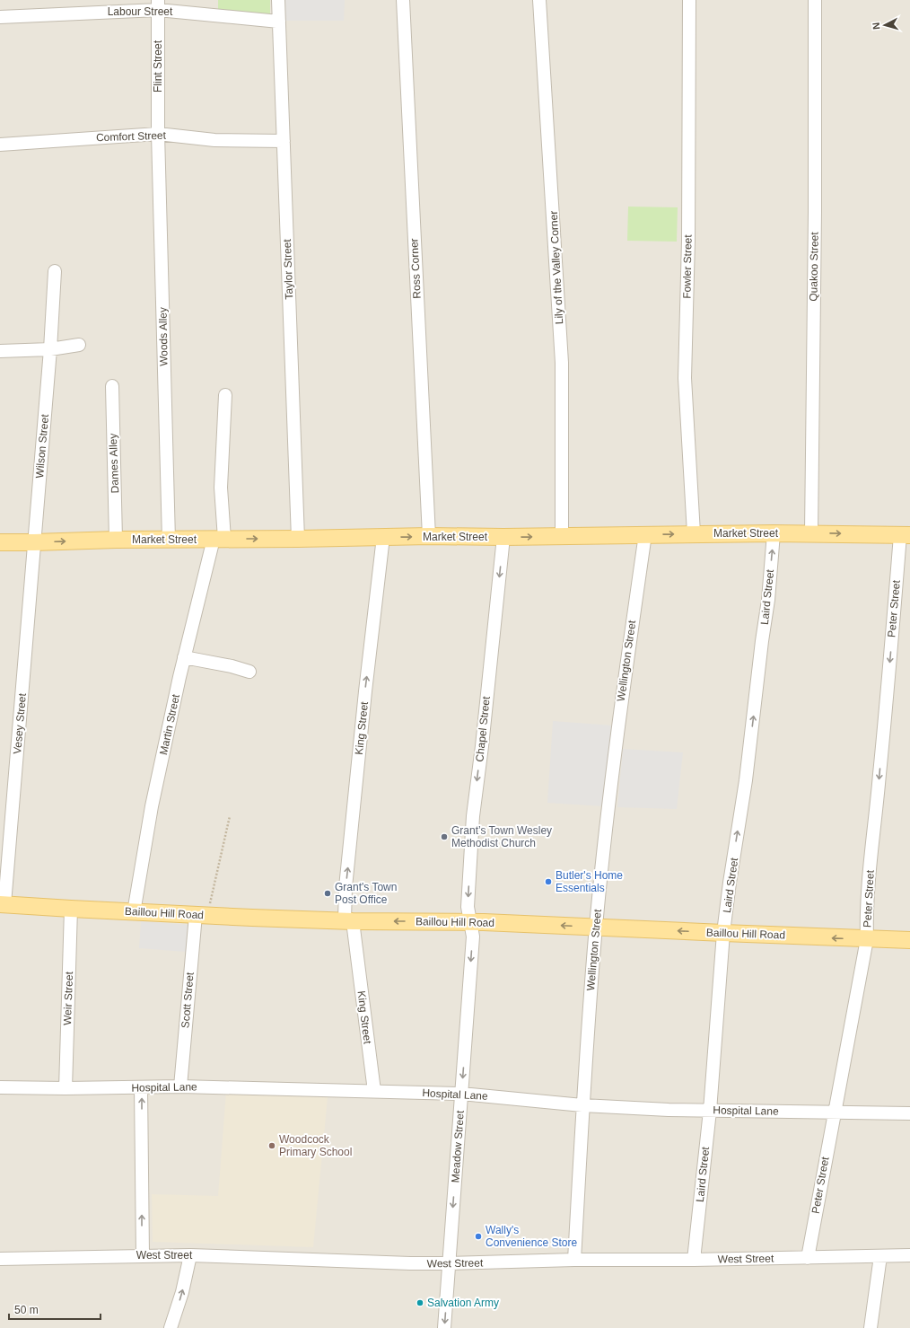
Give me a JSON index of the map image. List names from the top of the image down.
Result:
{
  "streets": {
    "main road": ["Market Street", "Baillou Hill Road"],
    "street": [
      "Labour Street",
      "Flint Street",
      "Comfort Street",
      "Fowler Street",
      "Quakoo Street",
      "Lily of the Valley Corner",
      "Ross Corner",
      "Taylor Street",
      "Woods Alley",
      "Wilson Street",
      "Dames Alley",
      "Laird Street",
      "Peter Street",
      "Wellington Street",
      "Vesey Street",
      "Martin Street",
      "King Street",
      "Chapel Street",
      "Weir Street",
      "Scott Street",
      "Hospital Lane",
      "Meadow Street",
      "West Street"
    ]
  },
  "crossings": [
    ["Labour Street", "Flint Street"],
    ["Labour Street", "Taylor Street"],
    ["Flint Street", "Comfort Street"],
    ["Flint Street", "Woods Alley"],
    ["Comfort Street", "Taylor Street"],
    ["Comfort Street", "Woods Alley"],
    ["Fowler Street", "Market Street"],
    ["Quakoo Street", "Market Street"],
    ["Lily of the Valley Corner", "Market Street"],
    ["Ross Corner", "Market Street"],
    ["Taylor Street", "Market Street"],
    ["Woods Alley", "Market Street"],
    ["Wilson Street", "Market Street"],
    ["Wilson Street", "Vesey Street"],
    ["Dames Alley", "Market Street"],
    ["Market Street", "Laird Street"],
    ["Market Street", "Peter Street"],
    ["Market Street", "Wellington Street"],
    ["Market Street", "Vesey Street"],
    ["Market Street", "Martin Street"],
    ["Market Street", "King Street"],
    ["Market Street", "Chapel Street"],
    ["Laird Street", "Baillou Hill Road"],
    ["Laird Street", "Hospital Lane"],
    ["Laird Street", "West Street"],
    ["Peter Street", "Baillou Hill Road"],
    ["Peter Street", "Hospital Lane"],
    ["Peter Street", "West Street"],
    ["Wellington Street", "Baillou Hill Road"],
    ["Wellington Street", "Hospital Lane"],
    ["Wellington Street", "West Street"],
    ["Vesey Street", "Baillou Hill Road"],
    ["Martin Street", "Baillou Hill Road"],
    ["King Street", "Baillou Hill Road"],
    ["King Street", "Hospital Lane"],
    ["Chapel Street", "Baillou Hill Road"],
    ["Chapel Street", "Meadow Street"],
    ["Baillou Hill Road", "Weir Street"],
    ["Baillou Hill Road", "Scott Street"],
    ["Baillou Hill Road", "Meadow Street"],
    ["Weir Street", "Hospital Lane"],
    ["Scott Street", "Hospital Lane"],
    ["Hospital Lane", "Meadow Street"],
    ["Meadow Street", "West Street"]
  ],
  "one_way": [
    "Market Street",
    "Laird Street",
    "Peter Street",
    "King Street",
    "Chapel Street",
    "Baillou Hill Road",
    "Meadow Street"
  ],
  "places": [
    "Grant’s Town Wesley Methodist Church",
    "Butler's Home Essentials",
    "Grant's Town Post Office",
    "Woodcock Primary School",
    "Wally's Convenience Store",
    "Salvation Army"
  ],
  "scale_bar": "50 m",
  "north": "left"
}
